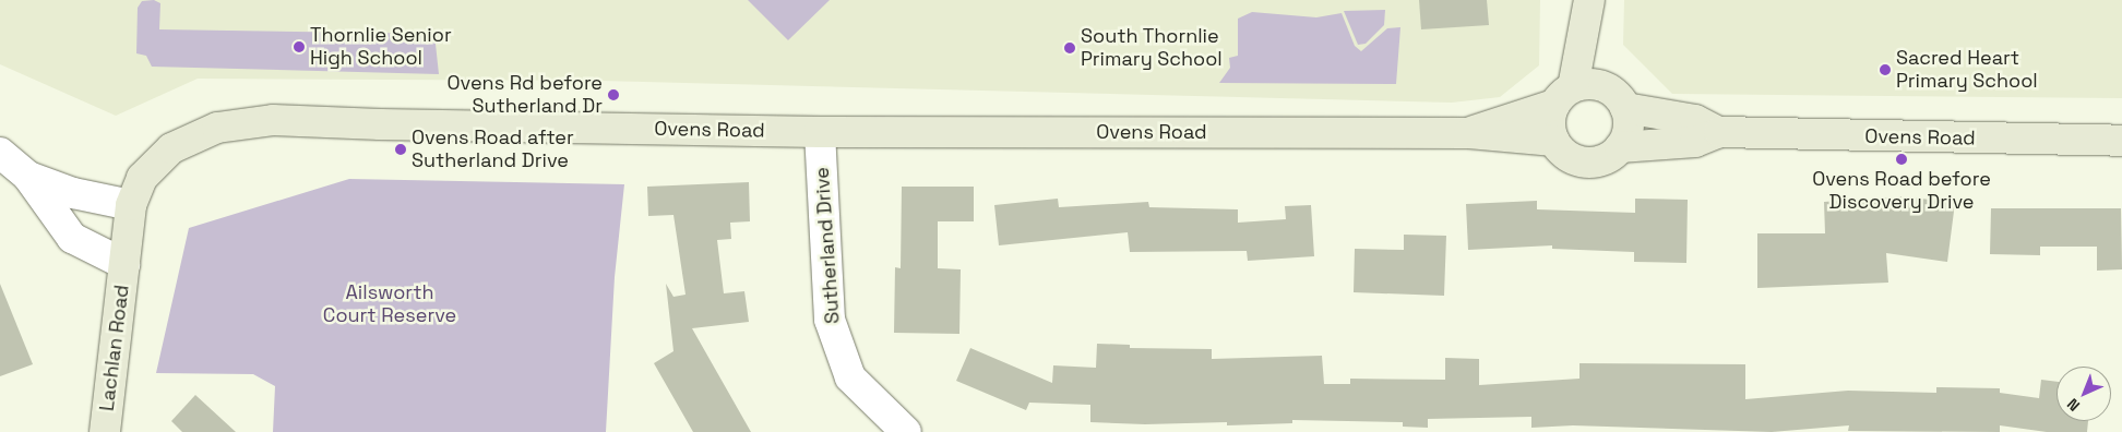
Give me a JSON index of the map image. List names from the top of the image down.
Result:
{
  "streets": {
    "street": ["Ovens Road", "Sutherland Drive", "Lachlan Road"]
  },
  "crossings": [
    ["Ovens Road", "Sutherland Drive"],
    ["Ovens Road", "Lachlan Road"]
  ],
  "parks": ["Ailsworth Court Reserve"],
  "places": [
    "Thornlie Senior High School",
    "South Thornlie Primary School",
    "Sacred Heart Primary School",
    "Ovens Rd before Sutherland Dr",
    "Ovens Road after Sutherland Drive",
    "Ovens Road before Discovery Drive"
  ],
  "north": "bottom left"
}
